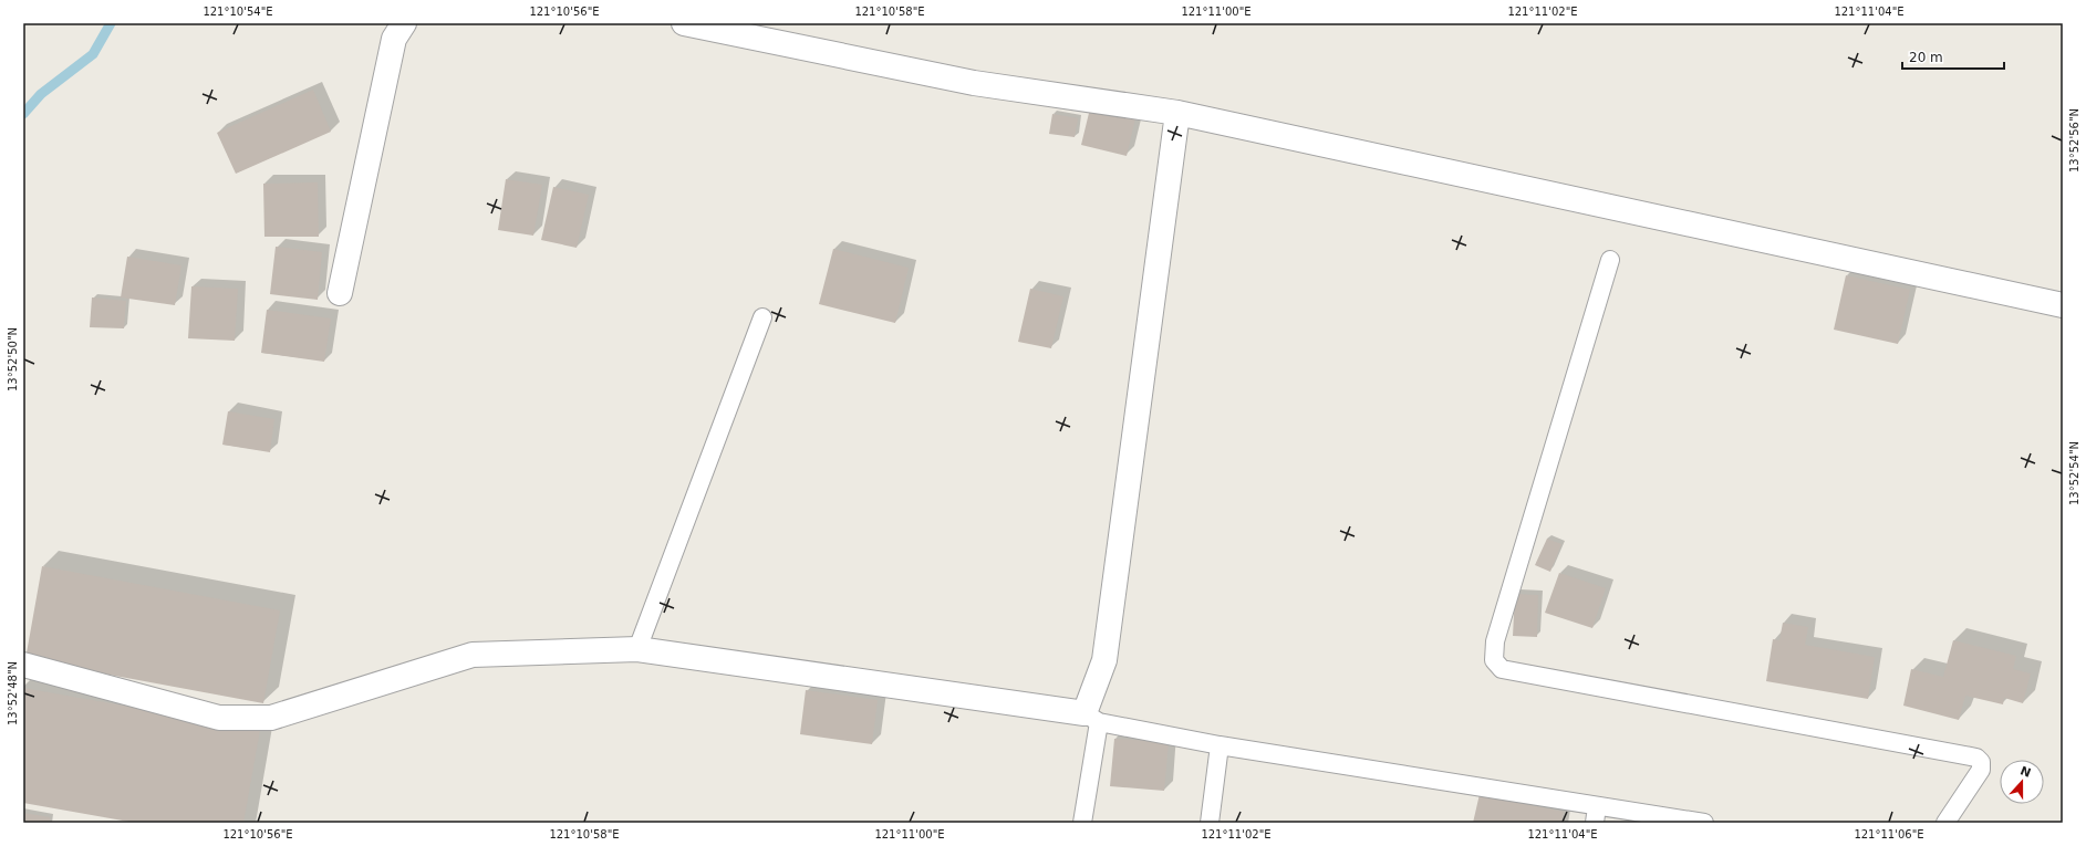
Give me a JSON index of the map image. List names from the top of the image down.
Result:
{
  "scale_bar": "20 m",
  "north": "top",
  "coordinates": [
    "121°10'54\"E",
    "121°10'56\"E",
    "121°10'58\"E",
    "121°11'00\"E",
    "121°11'02\"E",
    "121°11'04\"E",
    "13°52'56\"N",
    "13°52'50\"N",
    "13°52'54\"N",
    "13°52'48\"N",
    "121°11'06\"E"
  ]
}
